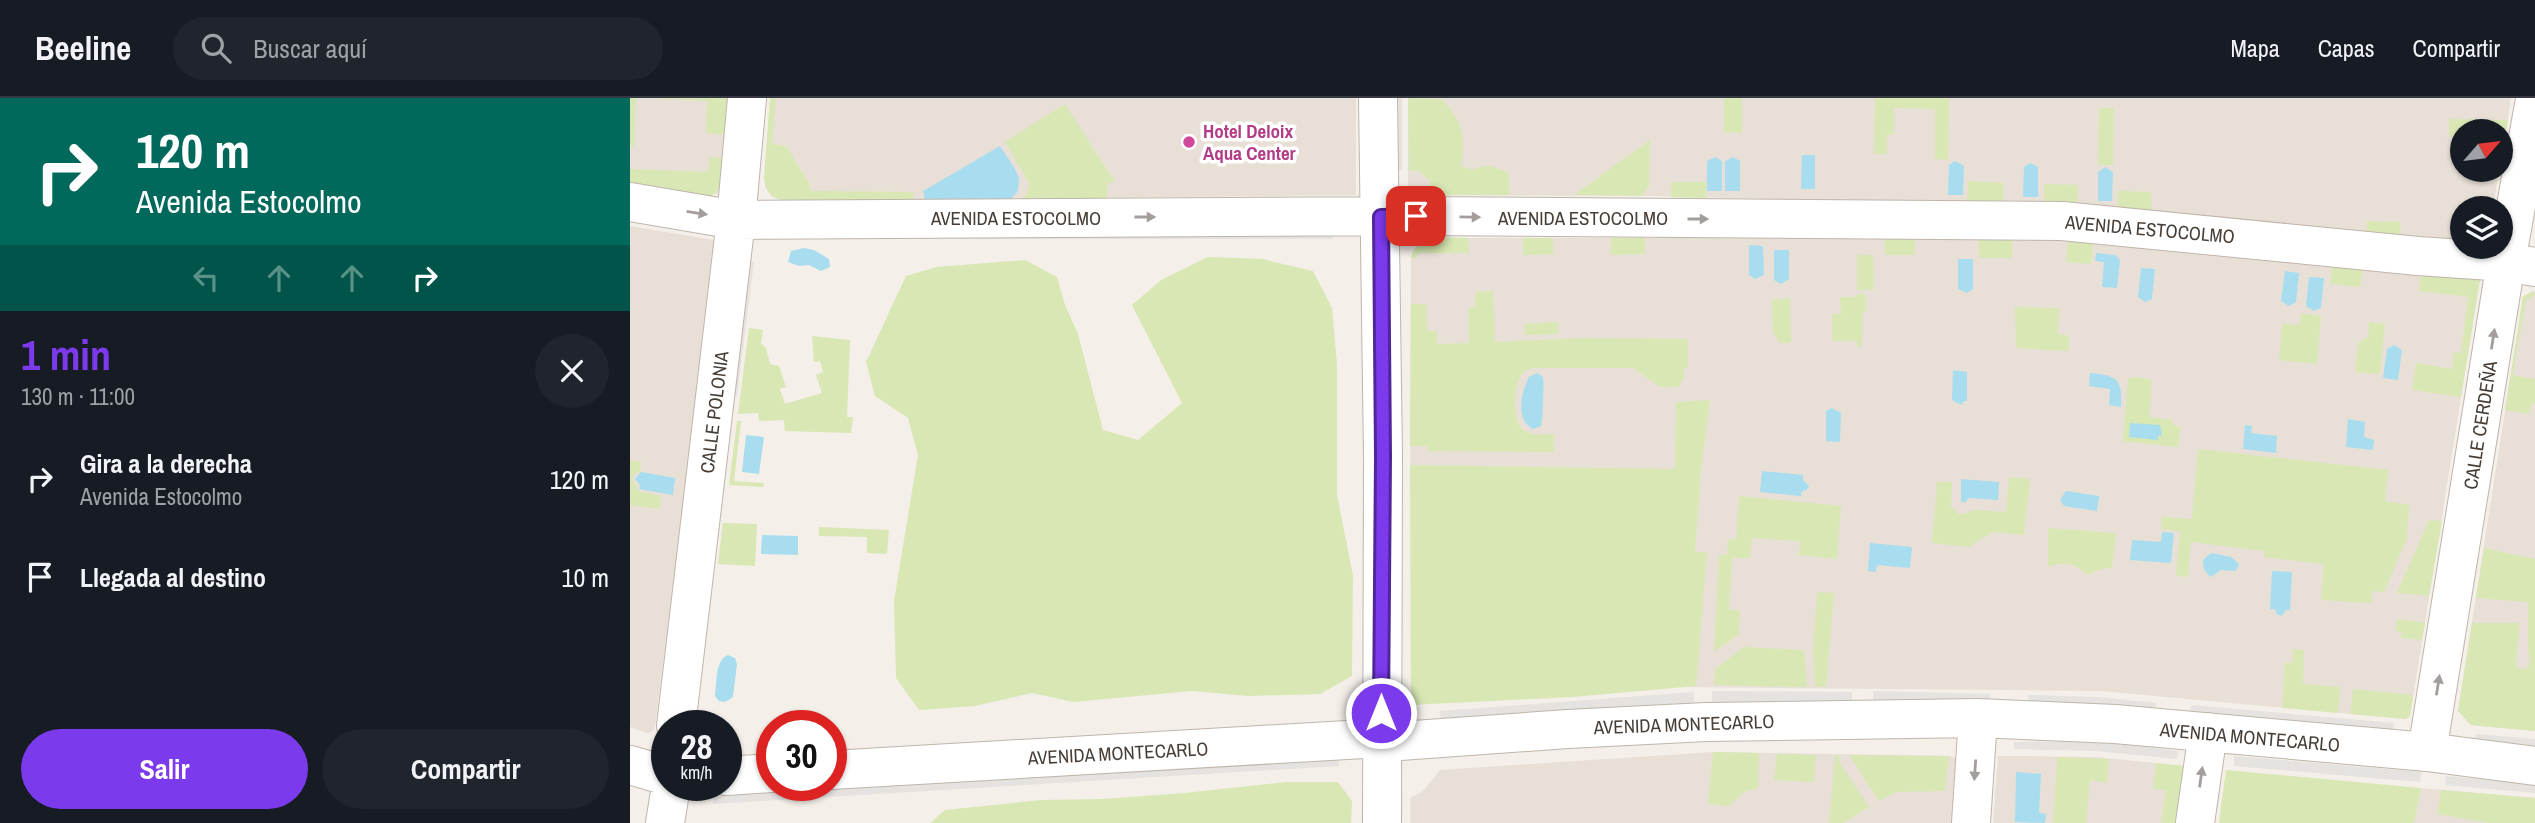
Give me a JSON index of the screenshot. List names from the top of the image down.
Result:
{
  "streets": {
    "street": [
      "AVENIDA ESTOCOLMO",
      "CALLE POLONIA",
      "CALLE CERDEÑA",
      "AVENIDA MONTECARLO"
    ]
  },
  "crossings": [
    ["AVENIDA ESTOCOLMO", "CALLE POLONIA"],
    ["AVENIDA ESTOCOLMO", "CALLE CERDEÑA"],
    ["CALLE CERDEÑA", "AVENIDA MONTECARLO"]
  ],
  "one_way": ["AVENIDA ESTOCOLMO", "CALLE CERDEÑA"],
  "places": ["Hotel Deloix Aqua Center"],
  "north": "top right",
  "page": {
    "header": "Beeline",
    "search": "Buscar aquí",
    "nav": ["Mapa", "Capas", "Compartir"],
    "turn": ["120 m", "Avenida Estocolmo"],
    "heading": ["1 min", "130 m · 11:00"],
    "list": [
      {
        "name": "Gira a la derecha",
        "note": "Avenida Estocolmo",
        "value": "120 m"
      },
      {
        "name": "Llegada al destino",
        "value": "10 m"
      }
    ],
    "speed": "28 km/h",
    "limit": "30",
    "buttons": ["Salir", "Compartir"]
  }
}
